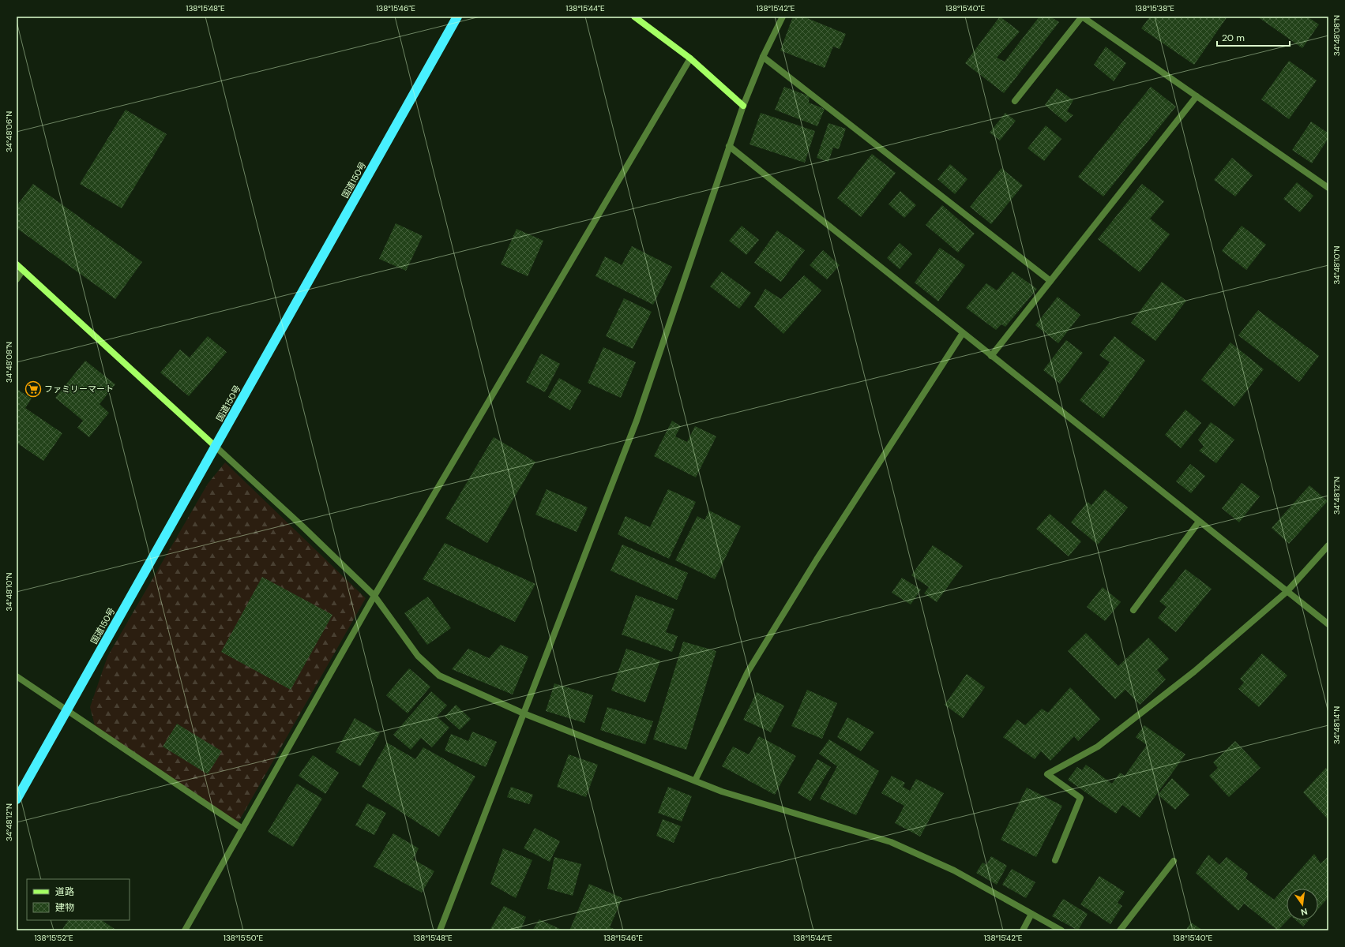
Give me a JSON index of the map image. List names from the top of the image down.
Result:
{
  "streets": {
    "highway": ["国道150号"]
  },
  "places": {
    "supermarket": ["ファミリーマート"]
  },
  "legend": ["道路", "建物"],
  "scale_bar": "20 m",
  "north": "bottom",
  "coordinates": [
    "138°15'48\"E",
    "138°15'46\"E",
    "138°15'44\"E",
    "138°15'42\"E",
    "138°15'40\"E",
    "138°15'38\"E",
    "34°48'08\"N",
    "34°48'06\"N",
    "34°48'10\"N",
    "34°48'12\"N",
    "34°48'14\"N",
    "138°15'52\"E",
    "138°15'50\"E"
  ]
}
